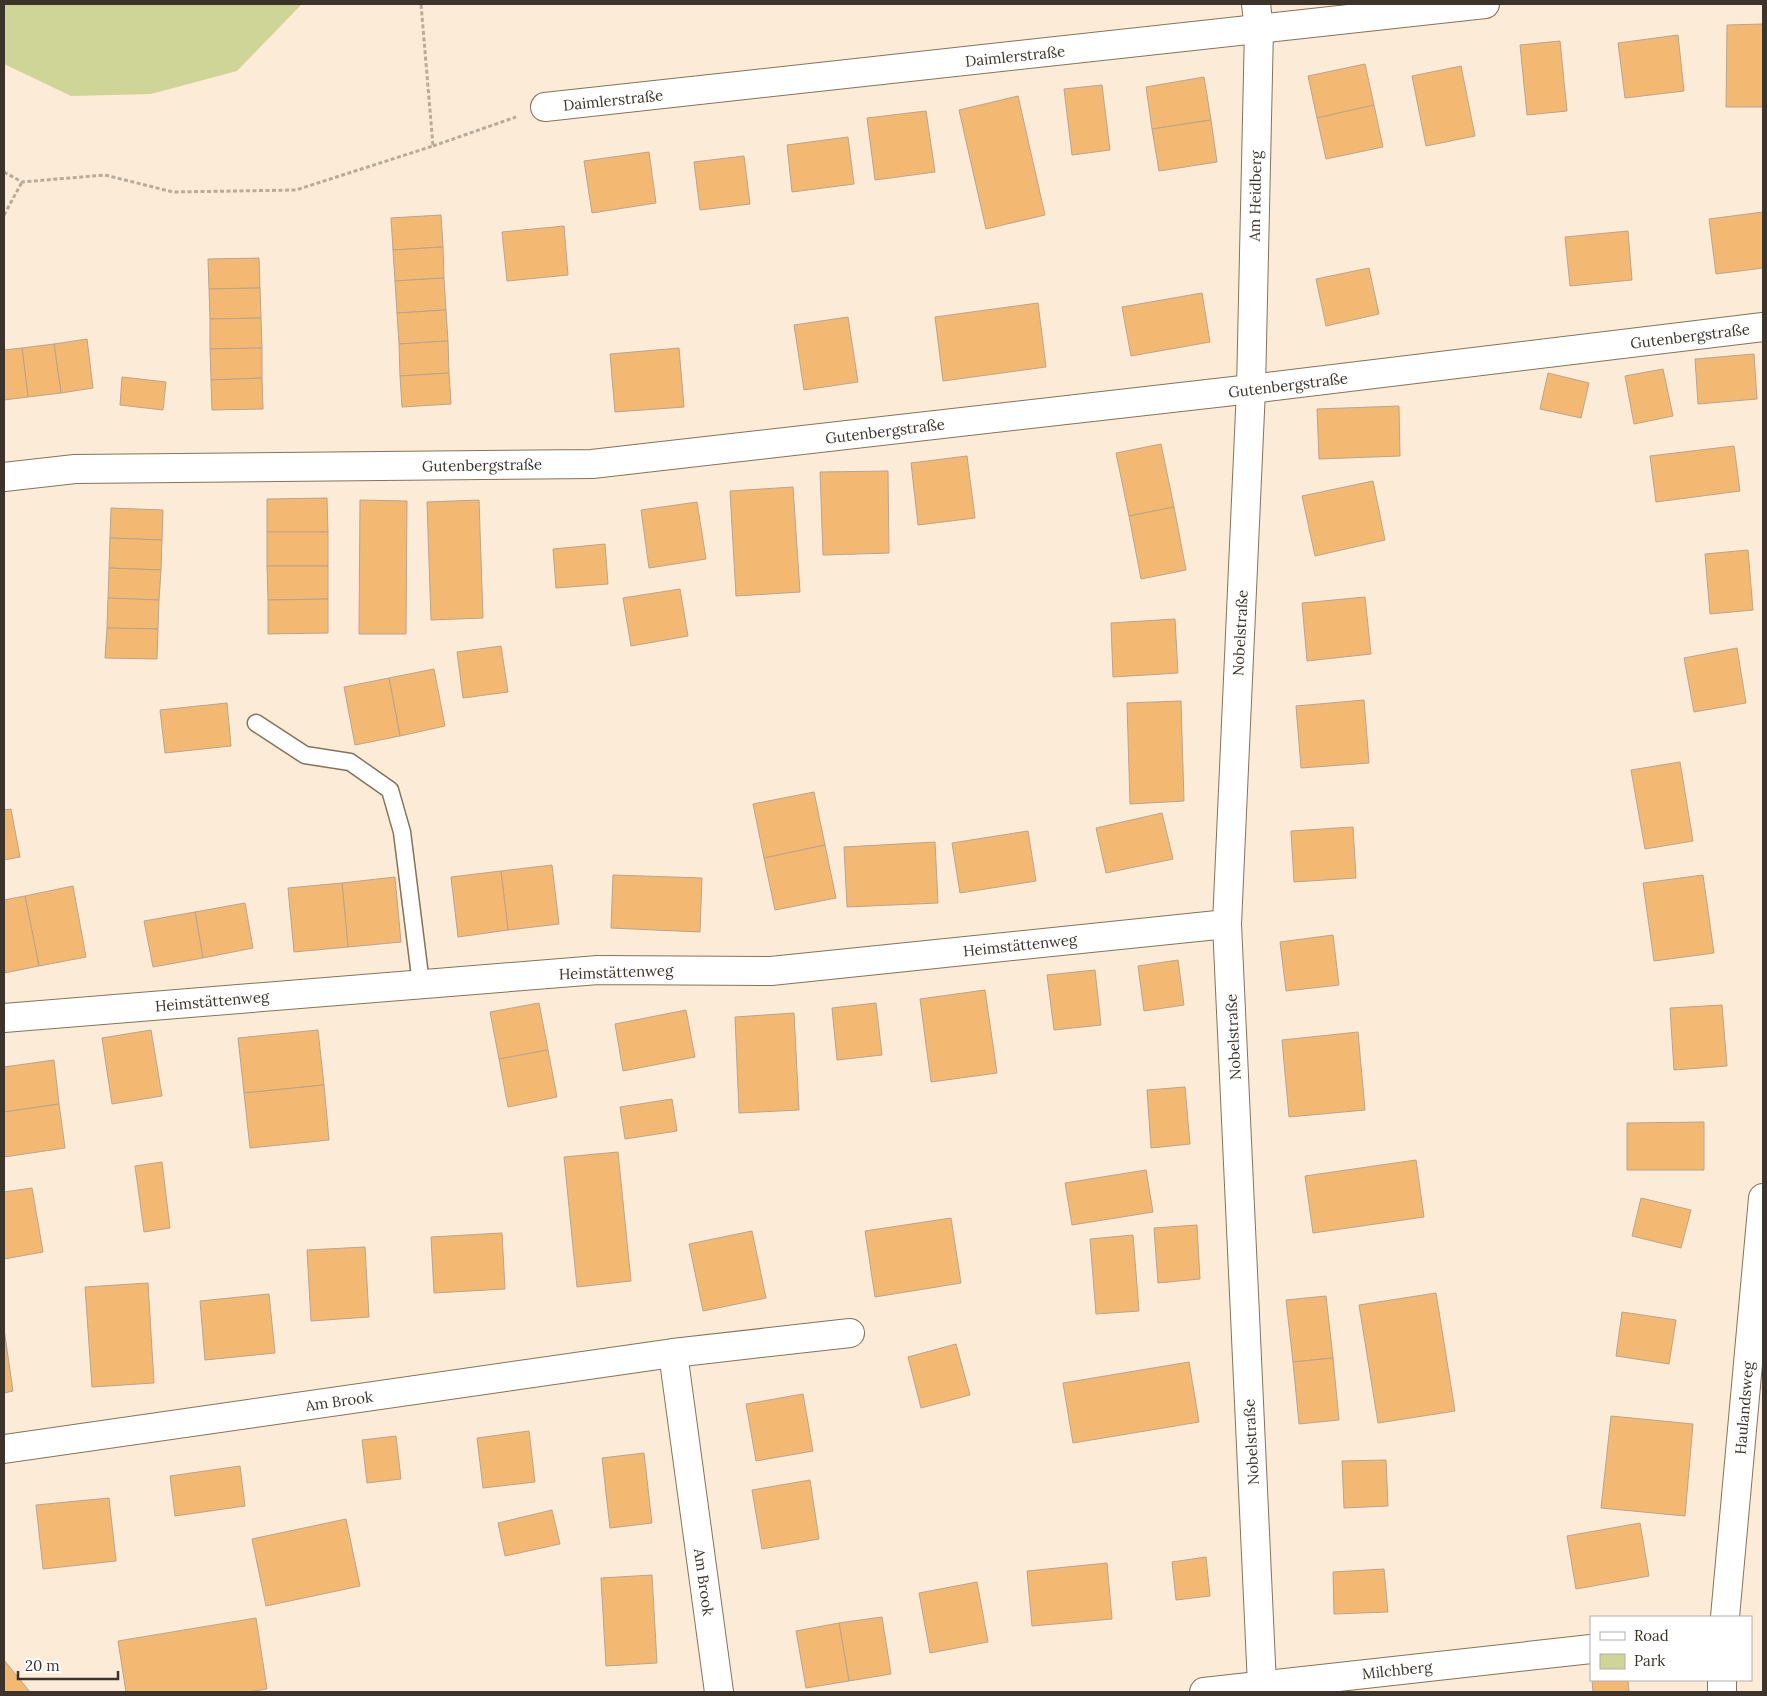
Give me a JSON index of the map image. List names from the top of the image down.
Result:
{
  "streets": {
    "street": [
      "Daimlerstraße",
      "Am Heidberg",
      "Gutenbergstraße",
      "Nobelstraße",
      "Heimstättenweg",
      "Am Brook",
      "Haulandsweg",
      "Milchberg"
    ]
  },
  "crossings": [
    ["Daimlerstraße", "Am Heidberg"],
    ["Am Heidberg", "Gutenbergstraße"],
    ["Am Heidberg", "Nobelstraße"],
    ["Gutenbergstraße", "Nobelstraße"],
    ["Nobelstraße", "Heimstättenweg"],
    ["Nobelstraße", "Milchberg"]
  ],
  "legend": ["Road", "Park"],
  "scale_bar": "20 m"
}
